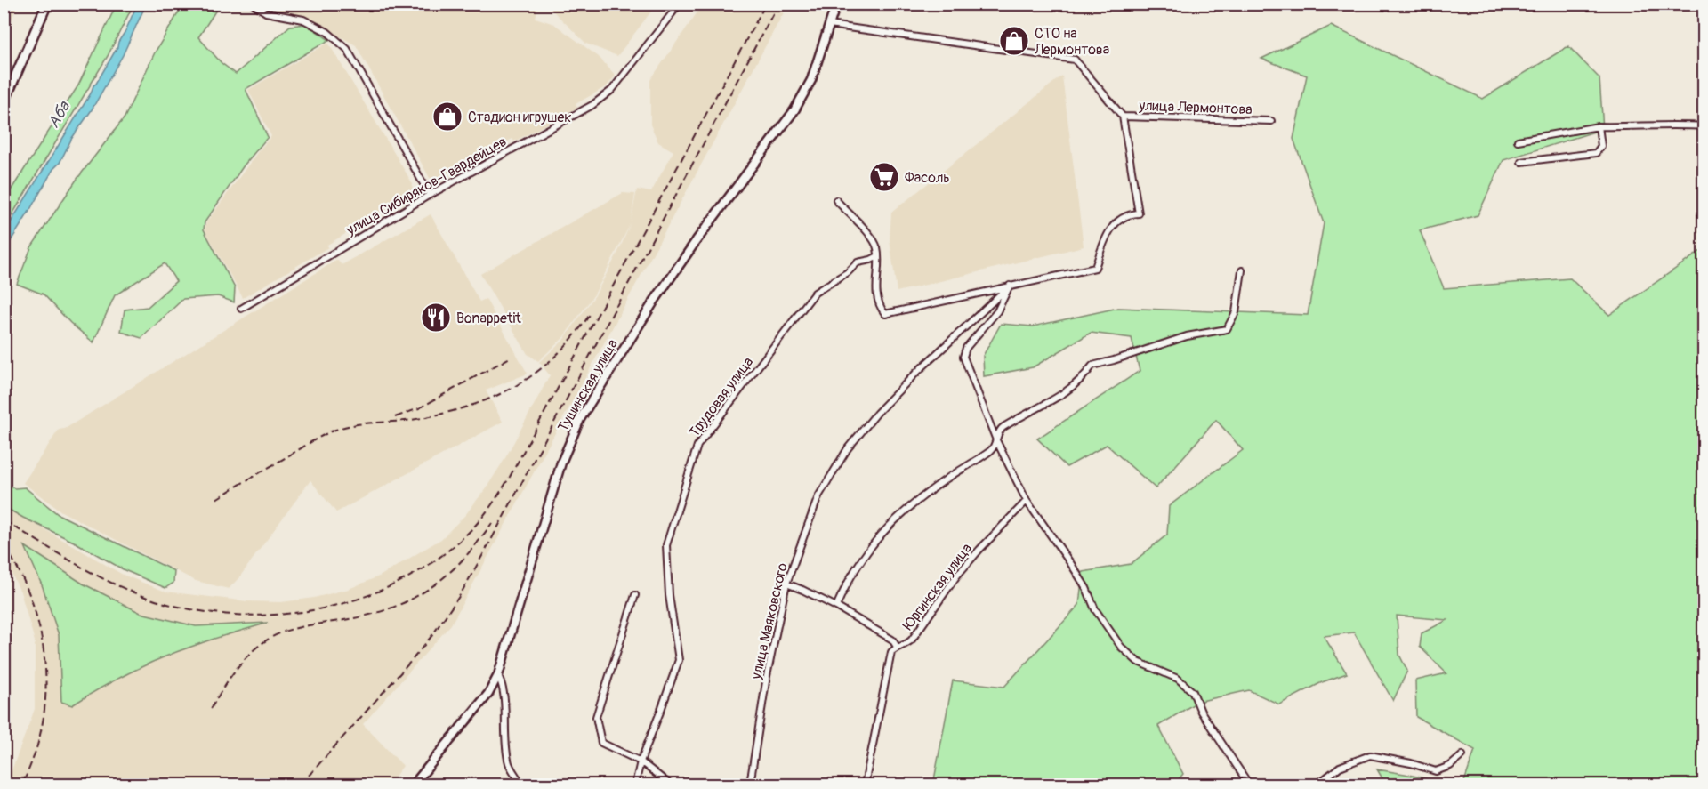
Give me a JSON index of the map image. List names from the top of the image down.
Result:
{
  "streets": {
    "main road": ["Тушинская улица"],
    "street": [
      "улица Лермонтова",
      "улица Сибиряков-Гвардейцев",
      "Трудовая улица",
      "Юргинская улица",
      "улица Маяковского"
    ]
  },
  "crossings": [
    ["улица Лермонтова", "Тушинская улица"]
  ],
  "water": ["Аба"],
  "places": {
    "shop": ["СТО на Лермонтова", "Стадион игрушек"],
    "supermarket": ["Фасоль"],
    "restaurant": ["Bonappetit"]
  }
}
